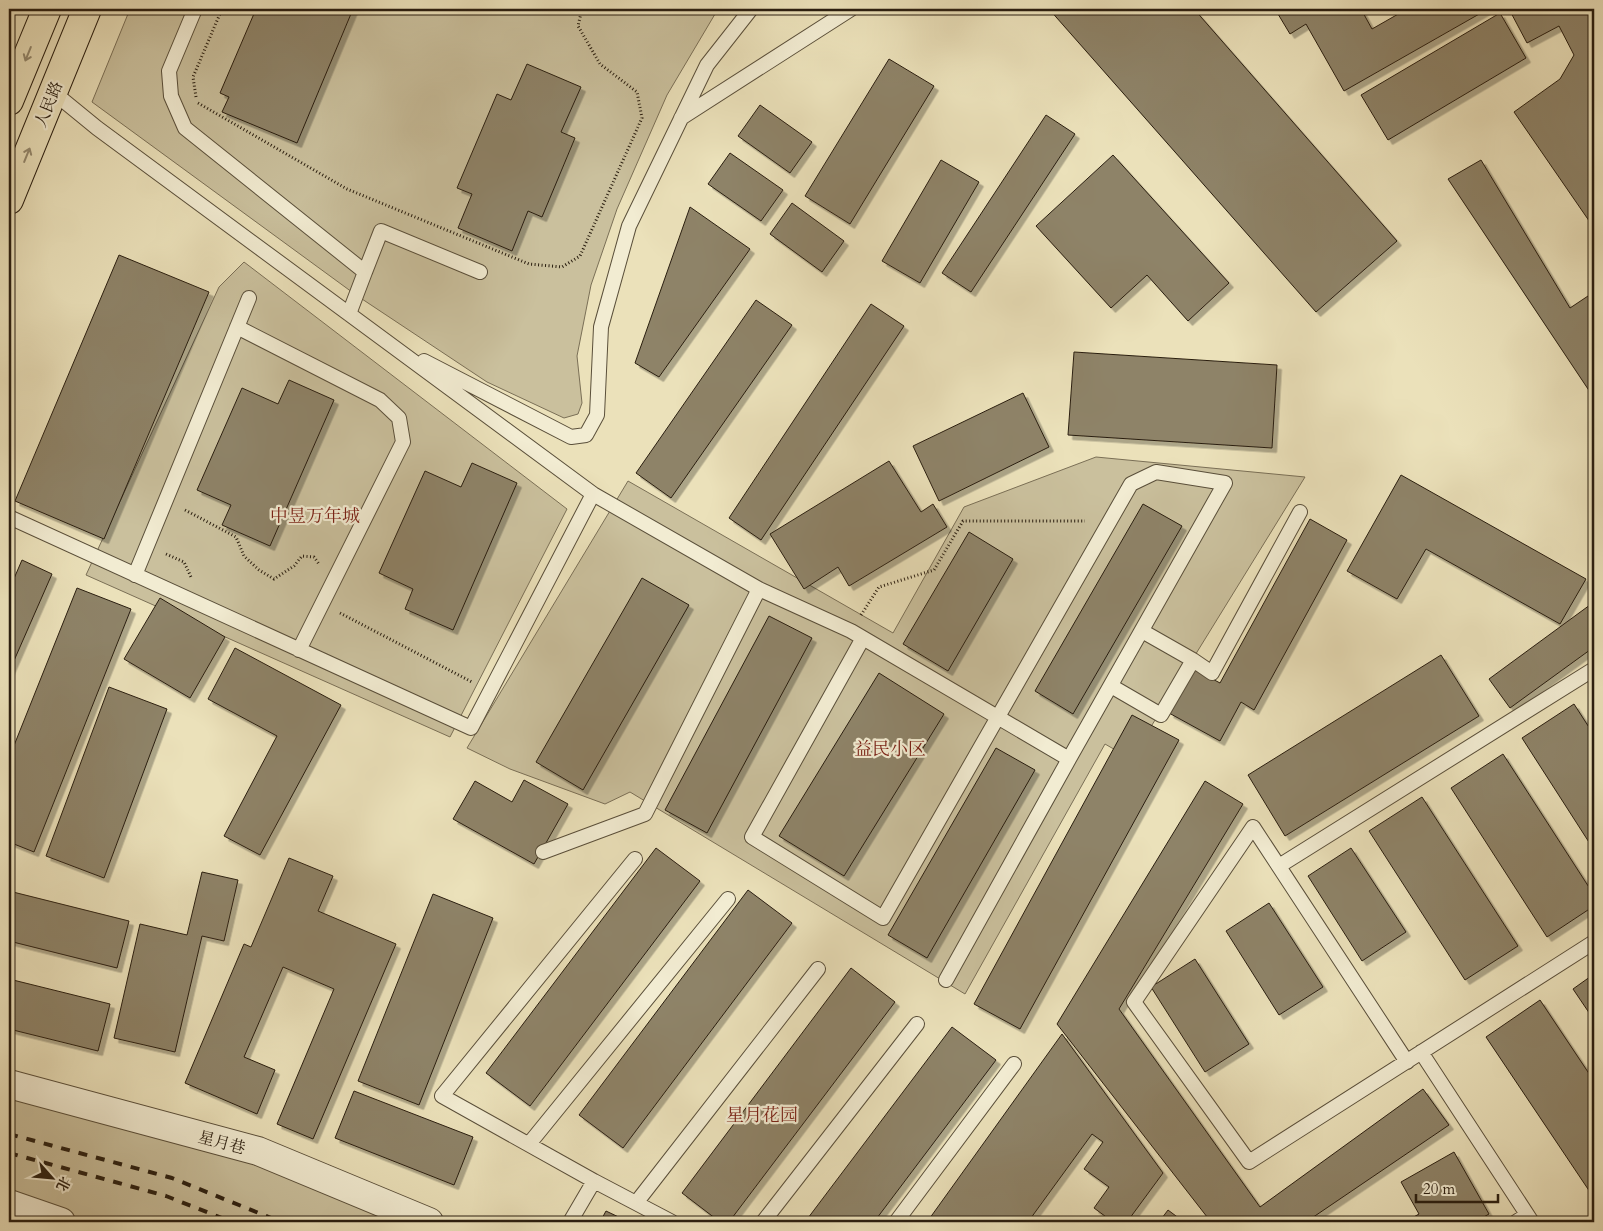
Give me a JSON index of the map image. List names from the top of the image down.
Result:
{
  "streets": {
    "main road": ["人民路"],
    "street": ["星月巷"]
  },
  "one_way": ["人民路"],
  "districts": ["中昱万年城", "益民小区", "星月花园"],
  "scale_bar": "20 m",
  "north": "bottom right"
}
